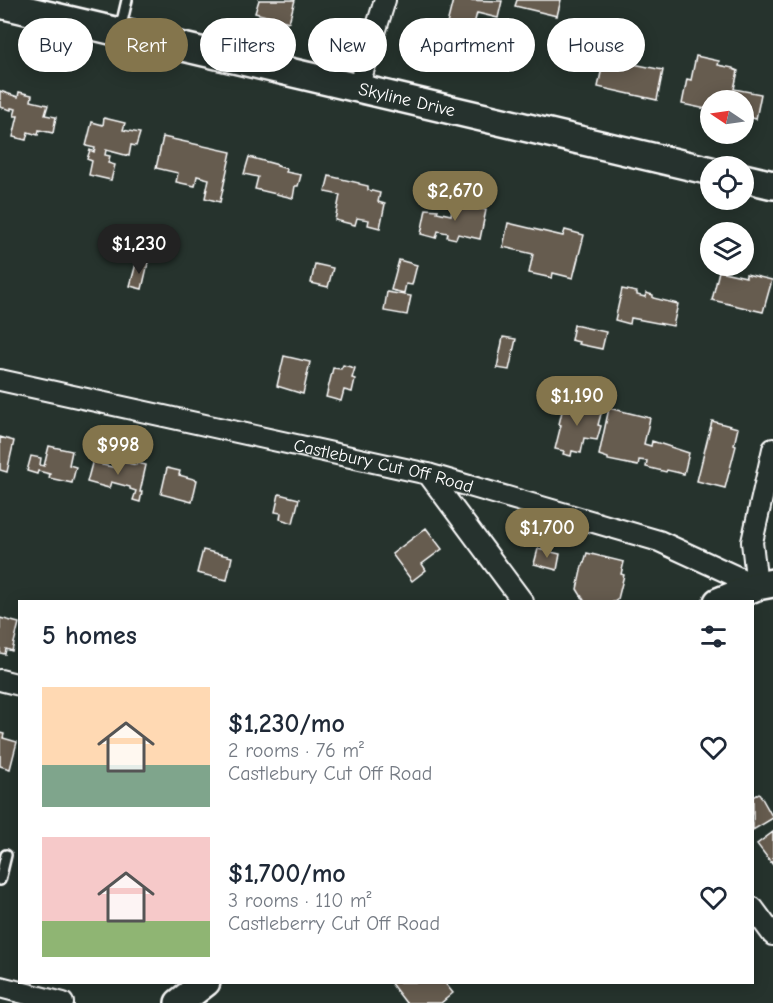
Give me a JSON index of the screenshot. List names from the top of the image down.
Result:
{
  "streets": {
    "street": ["Skyline Drive", "Castlebury Cut Off Road"]
  },
  "north": "left",
  "page": {
    "chip": [
      "Buy",
      "Rent",
      "Filters",
      "New",
      "Apartment",
      "House"
    ],
    "price": [
      "$2,670",
      "$1,230",
      "$1,190",
      "$998",
      "$1,700"
    ],
    "heading": "5 homes",
    "list": [
      {
        "name": "$1,230/mo",
        "note": "2 rooms · 76 m² · Castlebury Cut Off Road"
      },
      {
        "name": "$1,700/mo",
        "note": "3 rooms · 110 m² · Castleberry Cut Off Road"
      }
    ]
  }
}
